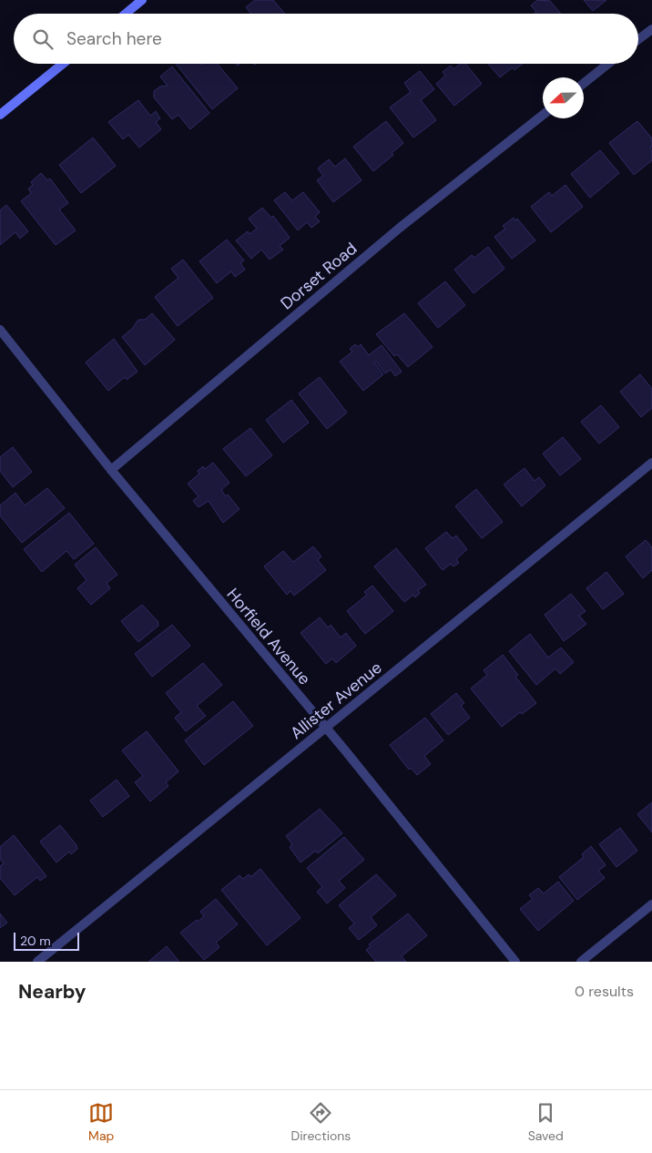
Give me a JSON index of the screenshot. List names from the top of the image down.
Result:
{
  "streets": {
    "street": ["Dorset Road", "Horfield Avenue", "Allister Avenue"]
  },
  "crossings": [
    ["Dorset Road", "Horfield Avenue"],
    ["Horfield Avenue", "Allister Avenue"]
  ],
  "scale_bar": "20 m",
  "north": "left",
  "page": {
    "search": "Search here",
    "scale": "20 m",
    "heading": ["Nearby", "0 results"],
    "nav": ["Map", "Directions", "Saved"]
  }
}
